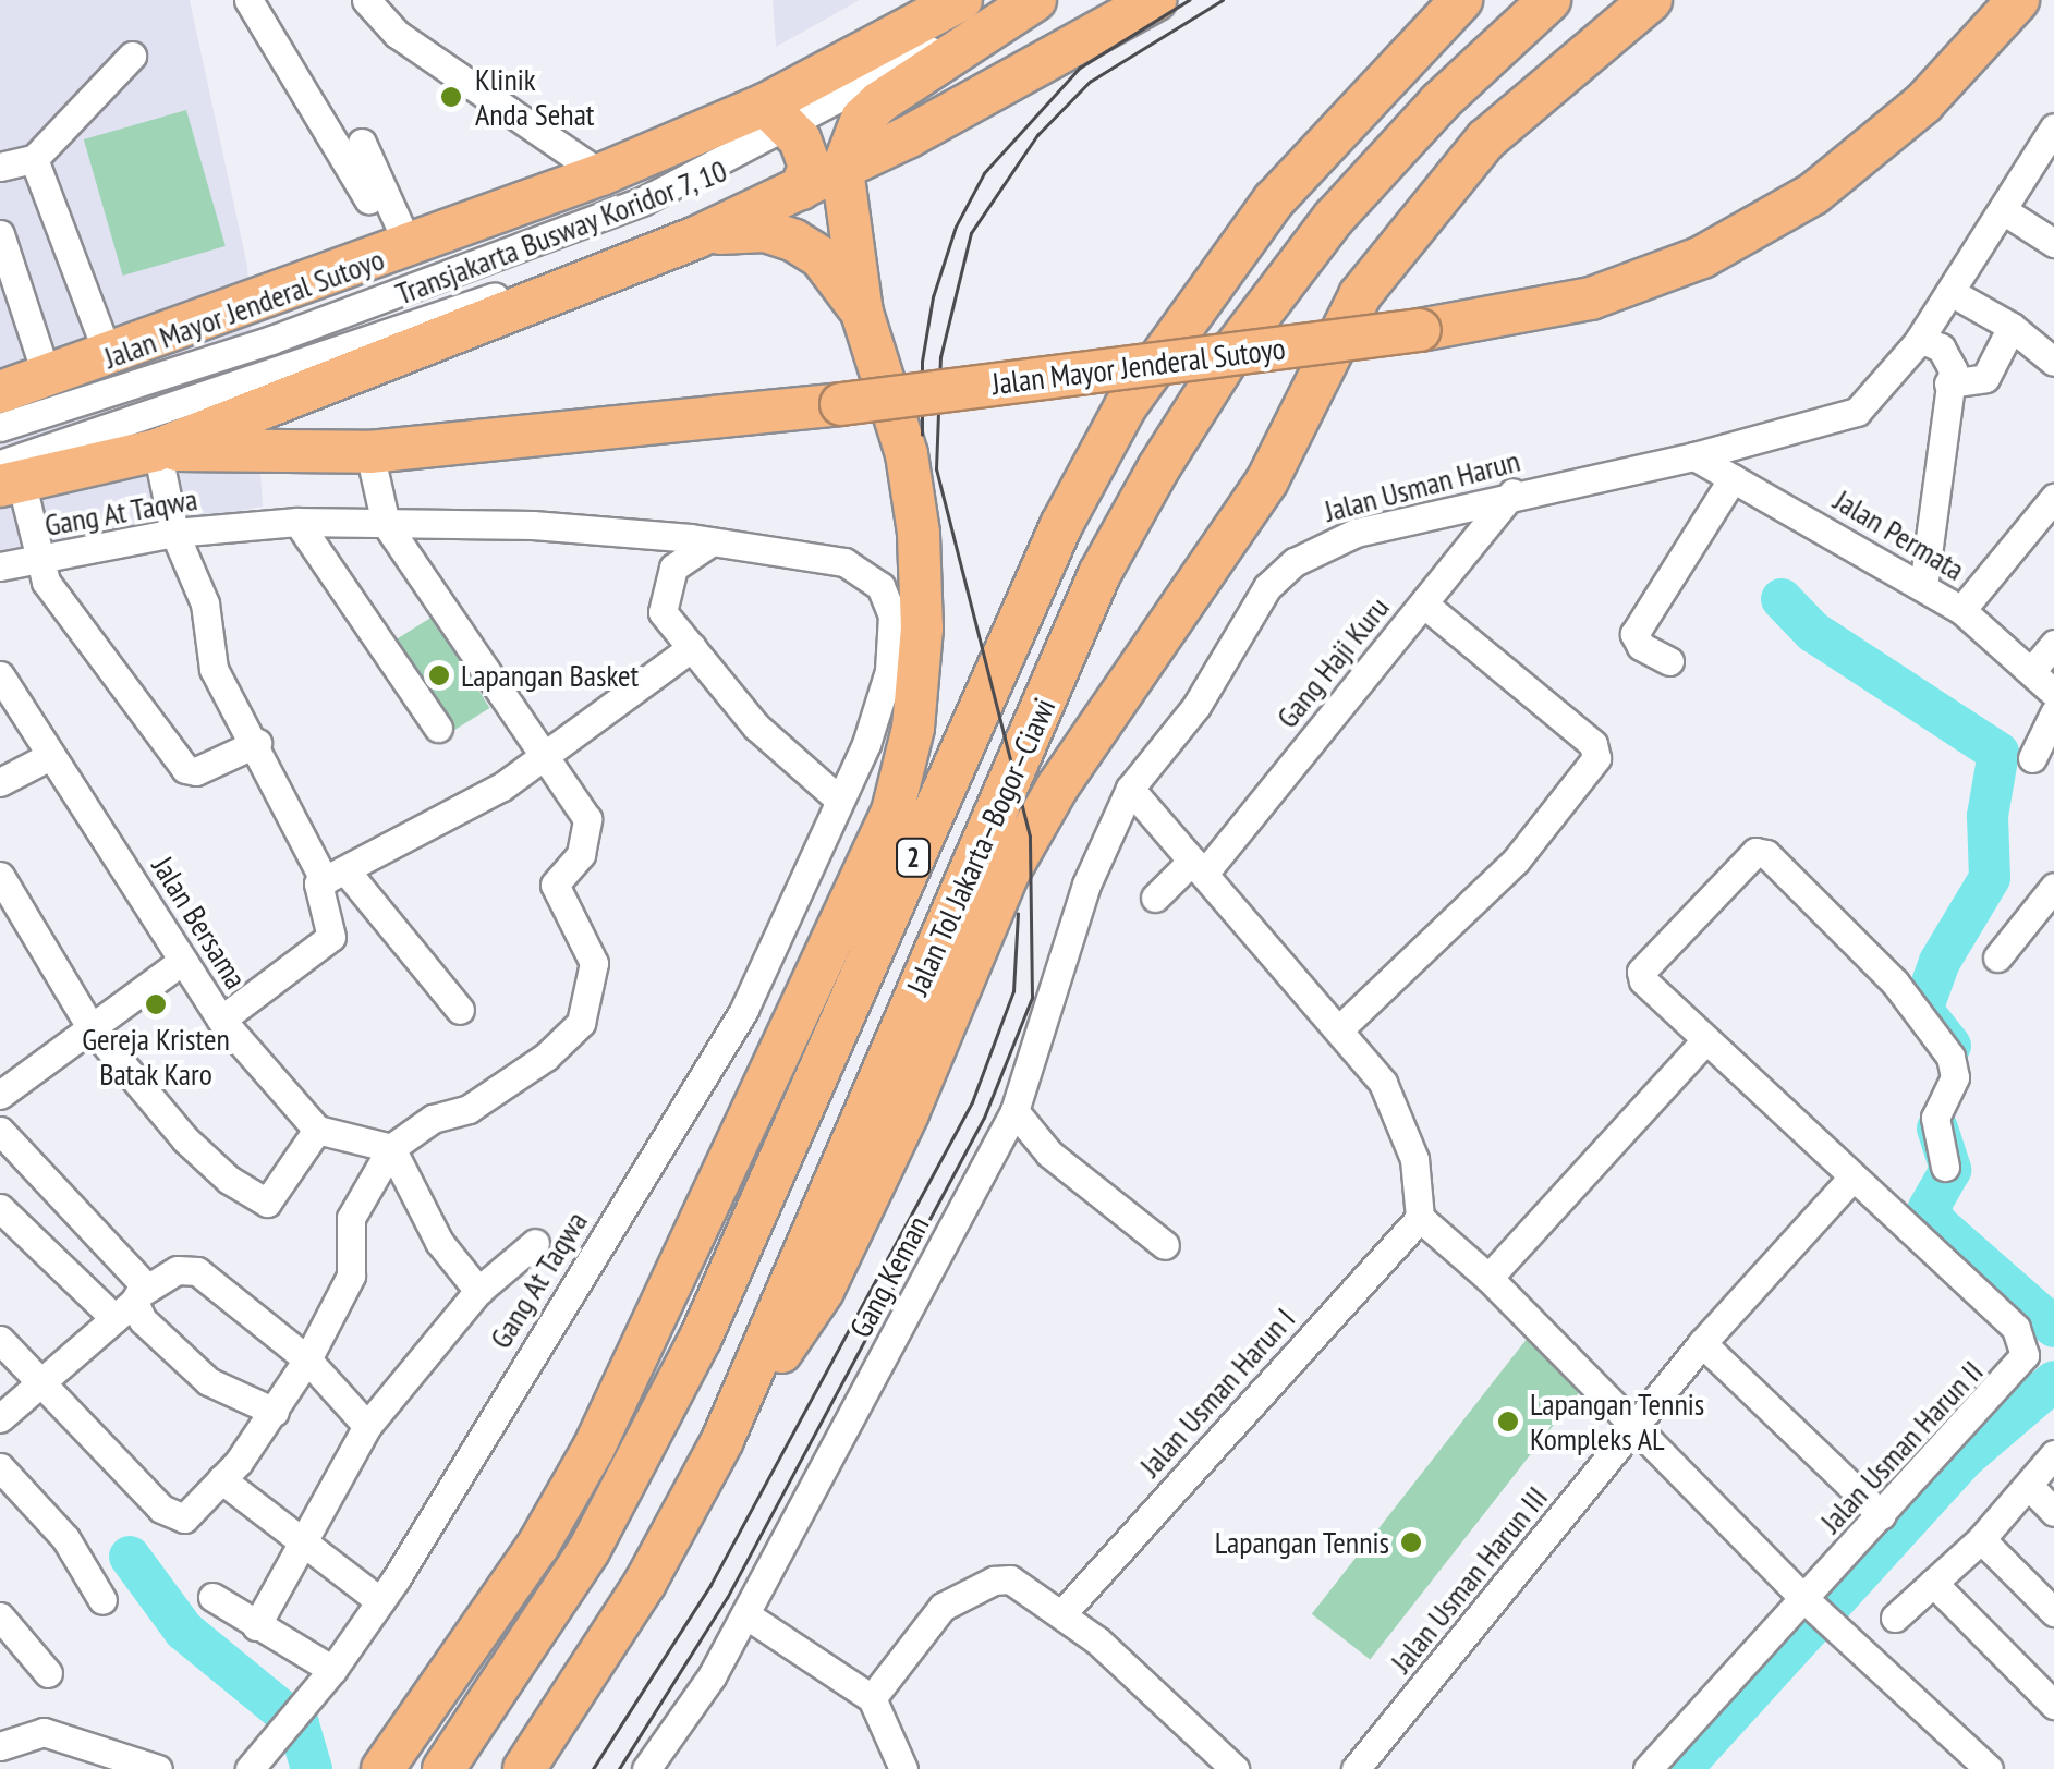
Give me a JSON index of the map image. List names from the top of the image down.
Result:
{
  "streets": {
    "highway": ["Jalan Mayor Jenderal Sutoyo", "Jalan Tol Jakarta–Bogor–Ciawi", "2"],
    "street": [
      "Transjakarta Busway Koridor 7, 10",
      "Jalan Usman Harun",
      "Gang At Taqwa",
      "Jalan Permata",
      "Gang Haji Kuru",
      "Jalan Bersama",
      "Gang Keman",
      "Jalan Usman Harun I",
      "Jalan Usman Harun II",
      "Jalan Usman Harun III"
    ]
  },
  "crossings": [
    ["Transjakarta Busway Koridor 7, 10", "Jalan Mayor Jenderal Sutoyo"],
    ["Jalan Usman Harun", "Jalan Permata"],
    ["Jalan Usman Harun", "Gang Haji Kuru"],
    ["Jalan Usman Harun", "Gang Keman"]
  ],
  "places": [
    "Klinik Anda Sehat",
    "Lapangan Basket",
    "Gereja Kristen Batak Karo",
    "Lapangan Tennis Kompleks AL",
    "Lapangan Tennis"
  ]
}
